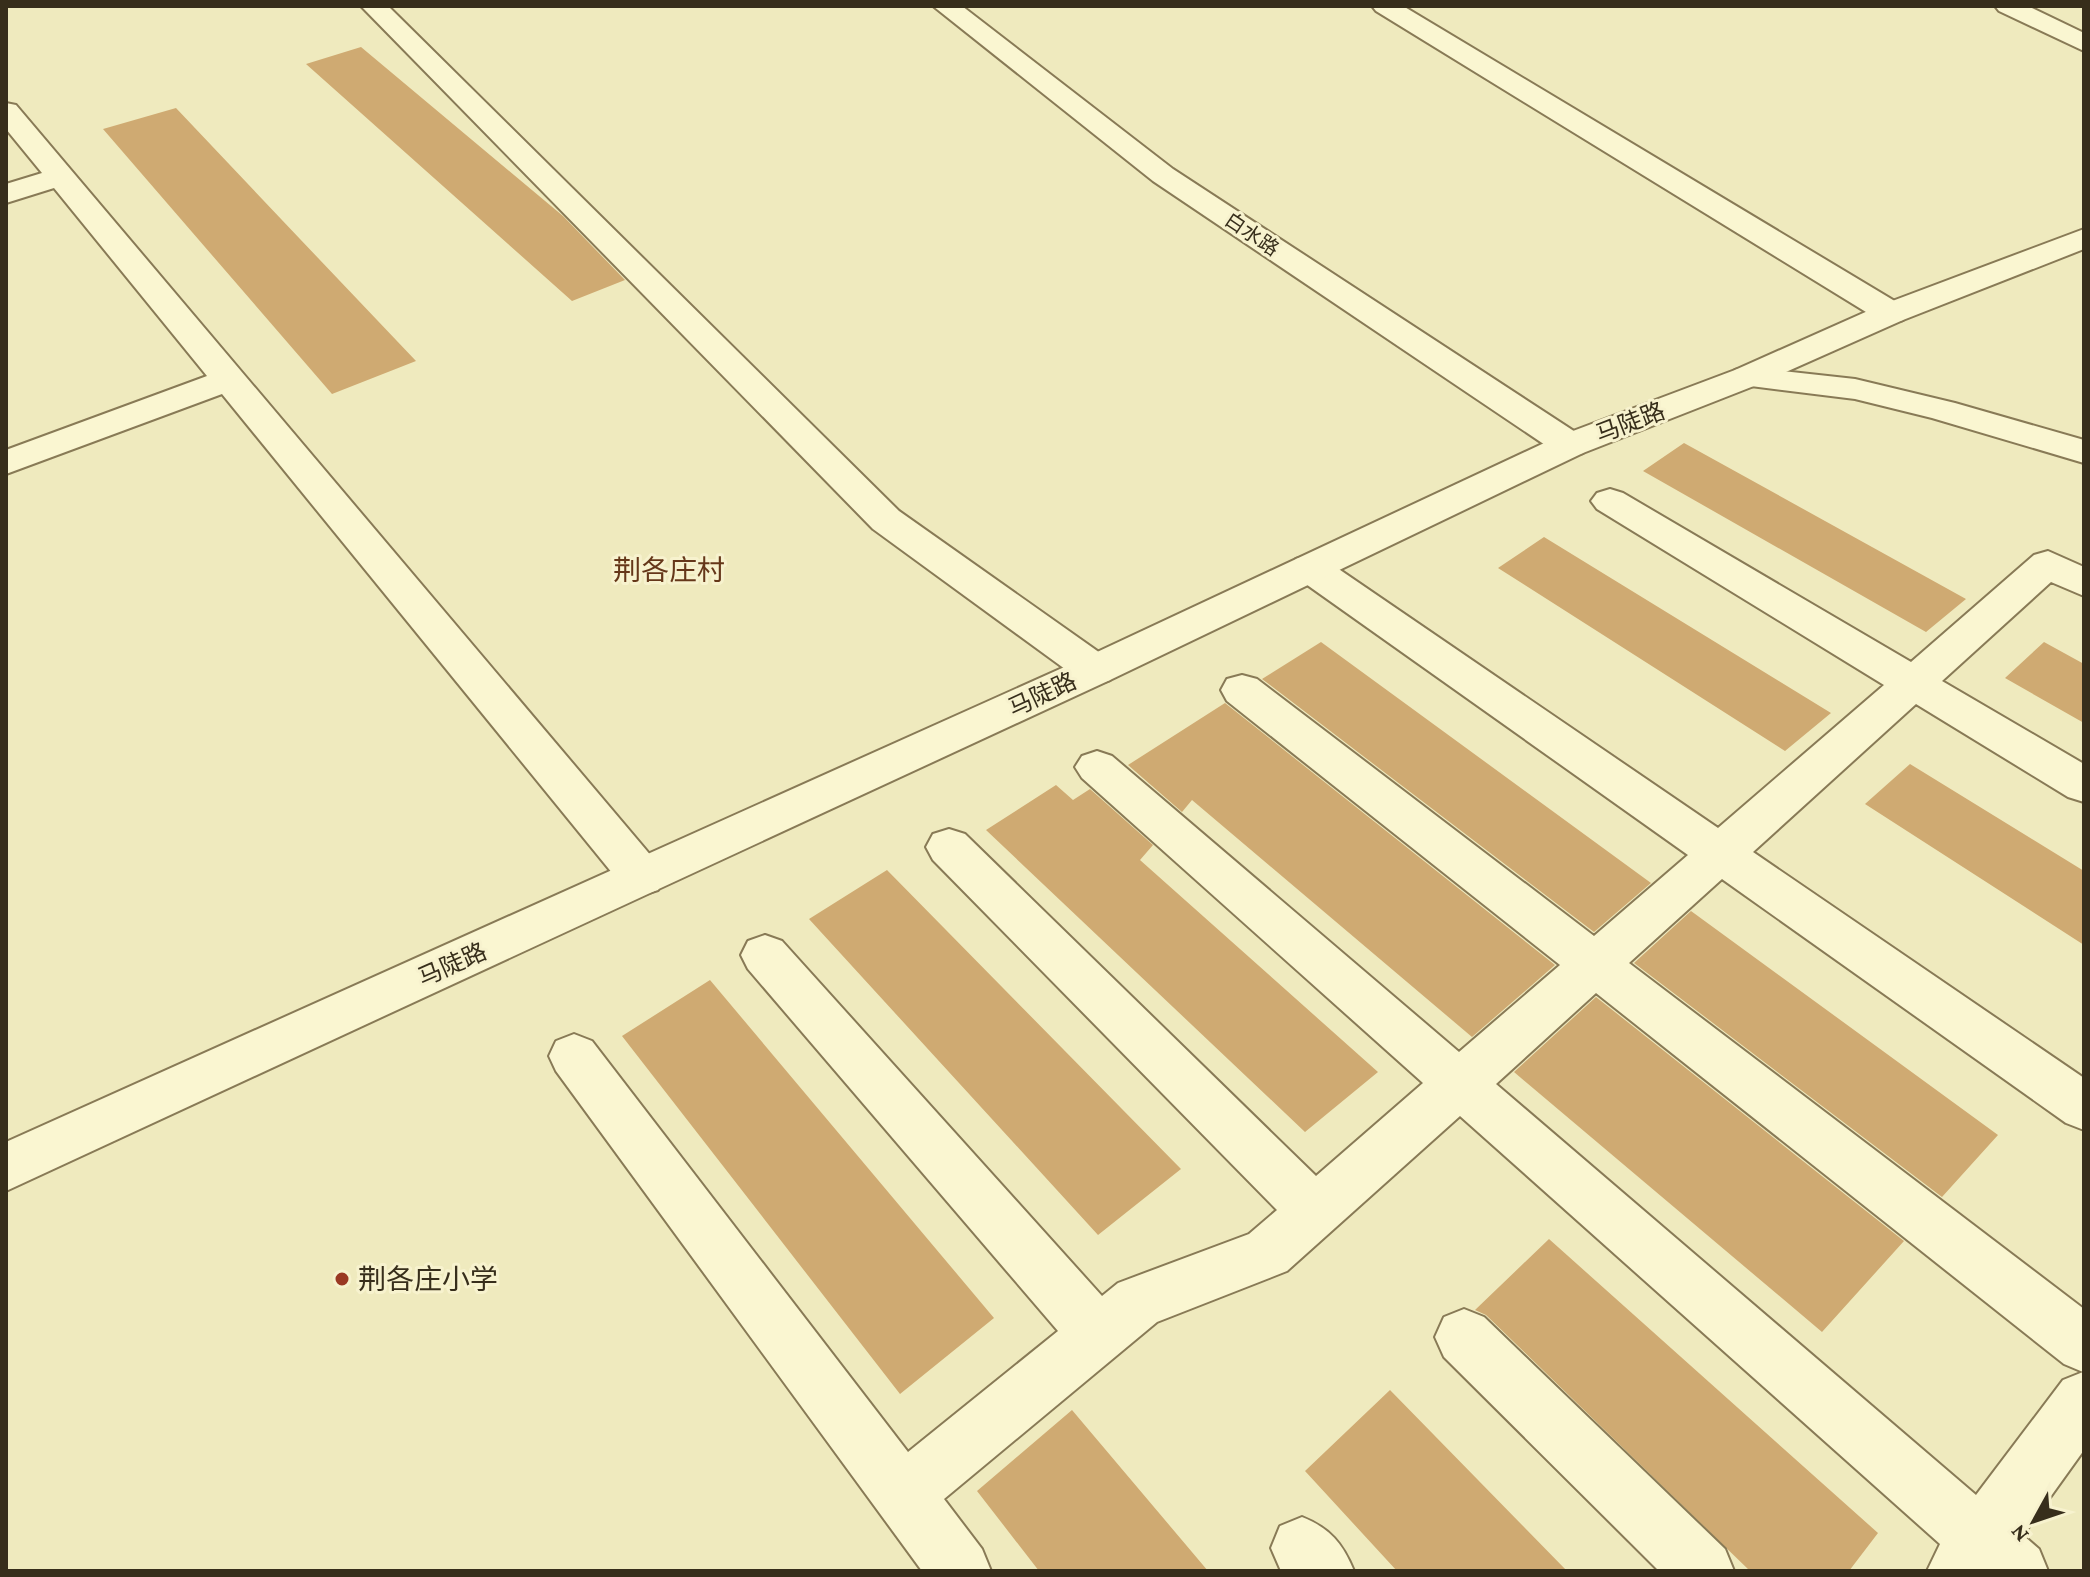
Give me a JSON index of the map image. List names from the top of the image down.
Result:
{
  "streets": {
    "street": ["白水路", "马陡路"]
  },
  "crossings": [
    ["白水路", "马陡路"]
  ],
  "districts": ["荆各庄村"],
  "places": ["荆各庄小学"],
  "north": "bottom left"
}
